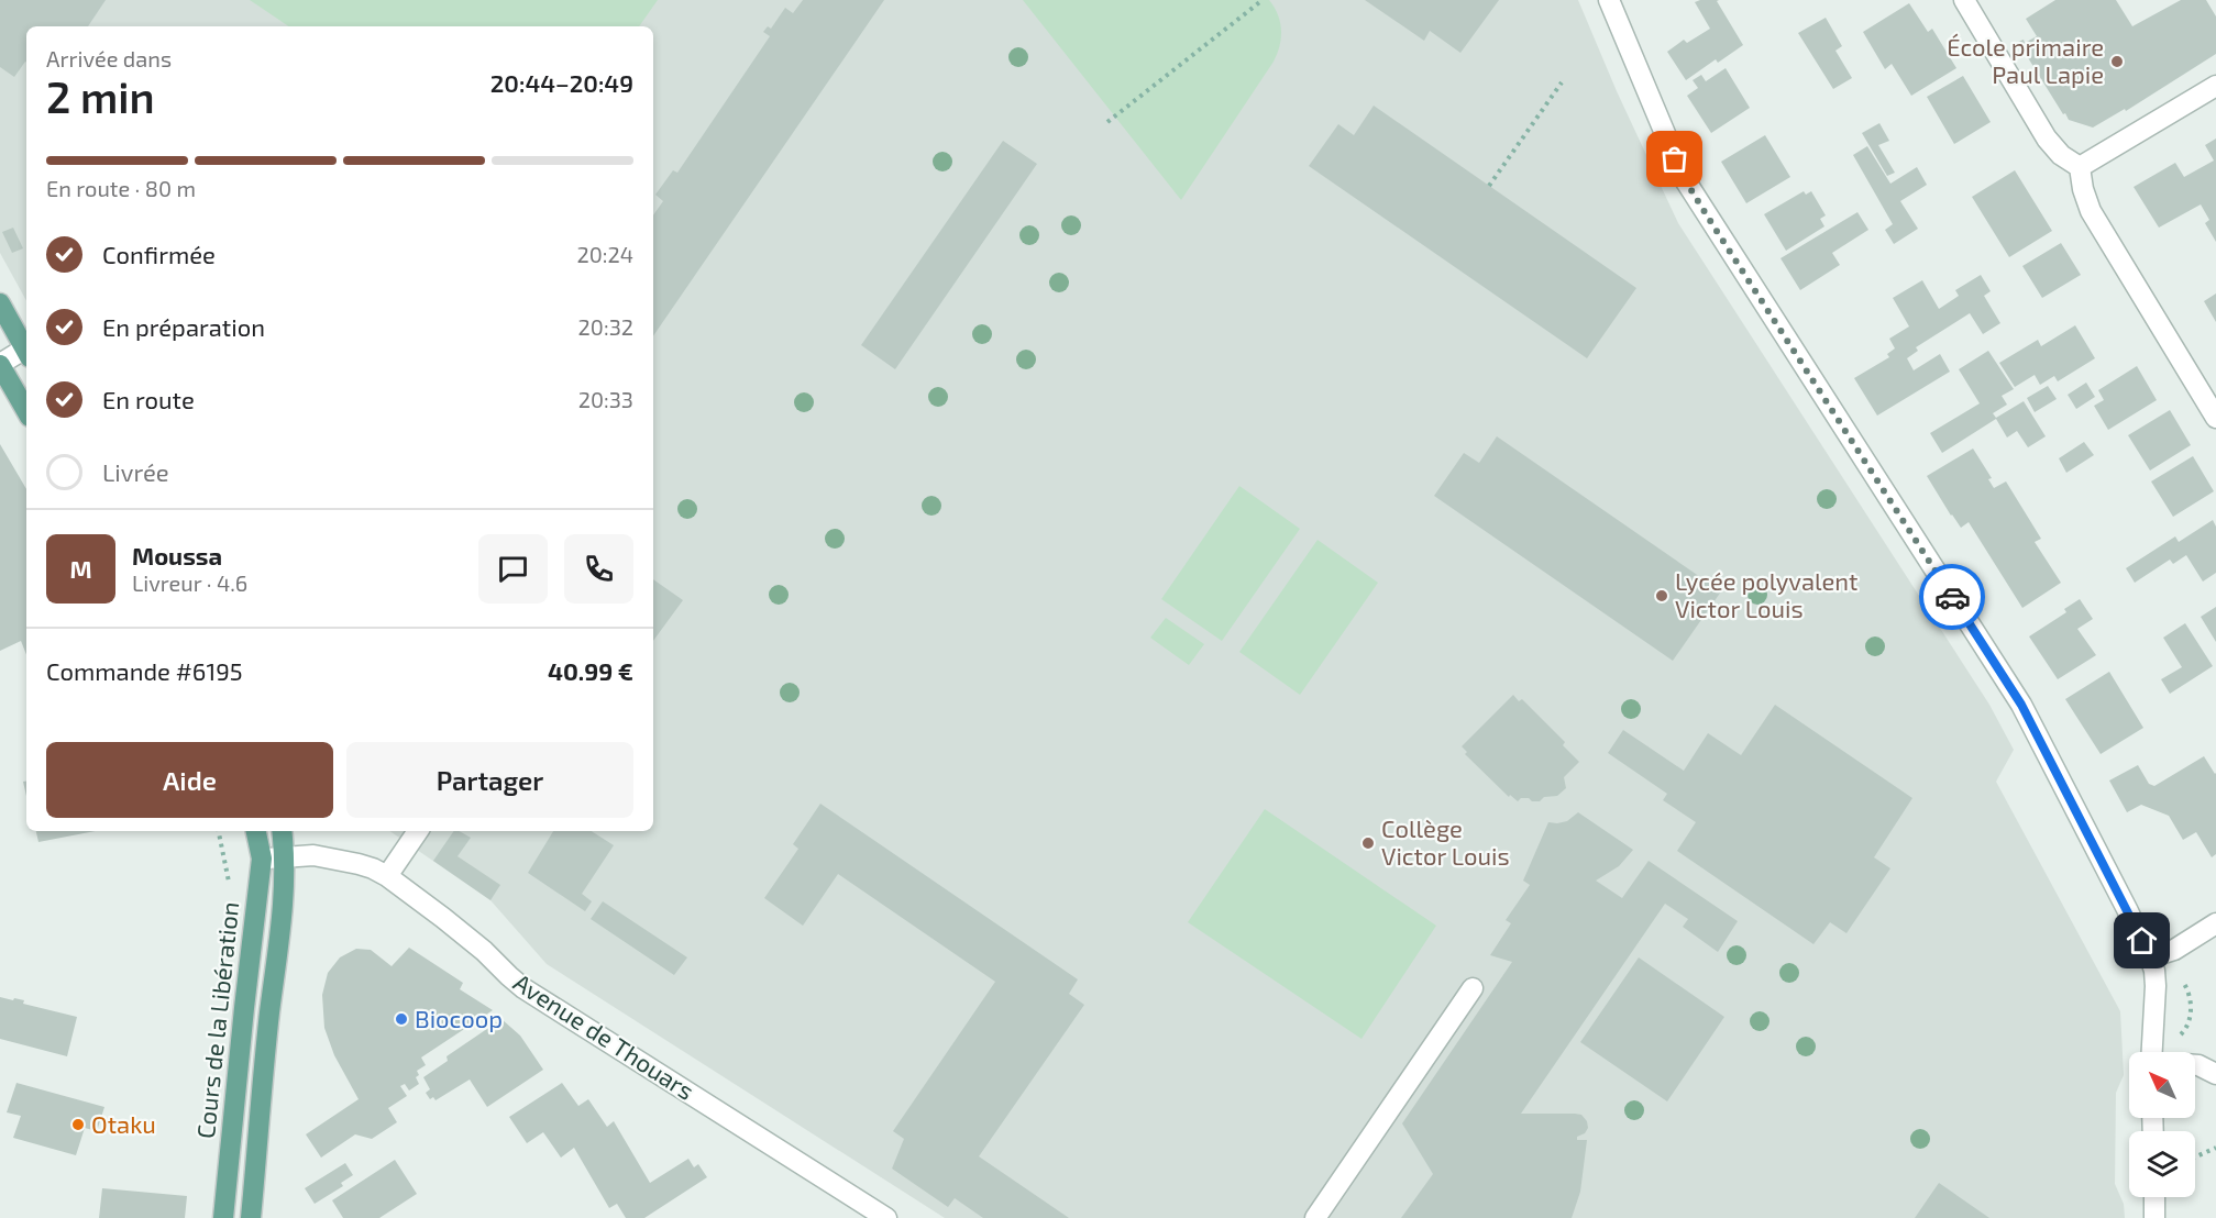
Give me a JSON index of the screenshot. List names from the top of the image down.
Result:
{
  "streets": {
    "main road": ["Cours de la Libération"],
    "street": ["Avenue de Thouars"]
  },
  "crossings": [
    ["Cours de la Libération", "Avenue de Thouars"]
  ],
  "places": [
    "École primaire Paul Lapie",
    "Lycée polyvalent Victor Louis",
    "Collège Victor Louis",
    "Biocoop",
    "Otaku"
  ],
  "north": "top left",
  "page": {
    "heading": ["2 min", "Arrivée dans", "20:44–20:49"],
    "panel": [
      "Moussa",
      "Livreur · 4.6",
      "Commande #6195",
      "40.99 €"
    ],
    "bar": "En route · 80 m",
    "list": [
      ["Confirmée", "20:24"],
      ["En préparation", "20:32"],
      ["En route", "20:33"],
      "Livrée"
    ],
    "round": "M",
    "buttons": ["Aide", "Partager"]
  }
}
